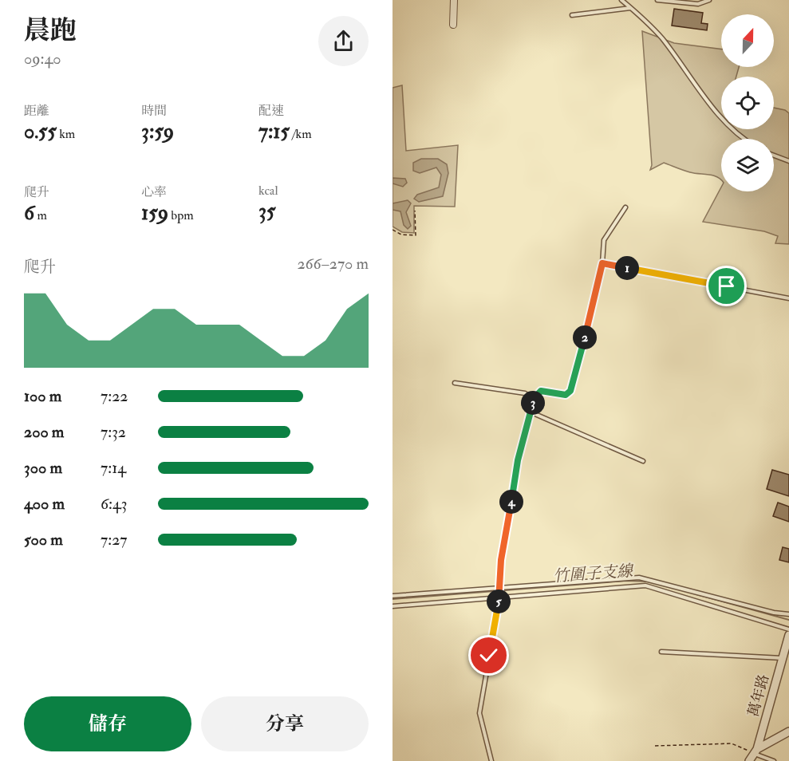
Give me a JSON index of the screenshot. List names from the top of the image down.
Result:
{
  "streets": {
    "street": ["萬年路"]
  },
  "water": ["竹圍子支線"],
  "north": "top",
  "page": {
    "heading": ["晨跑", "09:40"],
    "stats": [
      ["距離", "0.55 km"],
      ["時間", "3:59"],
      ["配速", "7:15 /km"],
      ["爬升", "6 m"],
      ["心率", "159 bpm"],
      ["kcal", "35"]
    ],
    "chart": ["爬升", "266–270 m"],
    "pins": [
      "1",
      "2",
      "3",
      "4",
      "5"
    ],
    "list": [
      {
        "name": "100 m",
        "note": "7:22"
      },
      {
        "name": "200 m",
        "note": "7:32"
      },
      {
        "name": "300 m",
        "note": "7:14"
      },
      {
        "name": "400 m",
        "note": "6:43"
      },
      {
        "name": "500 m",
        "note": "7:27"
      }
    ],
    "buttons": ["儲存", "分享"]
  }
}
